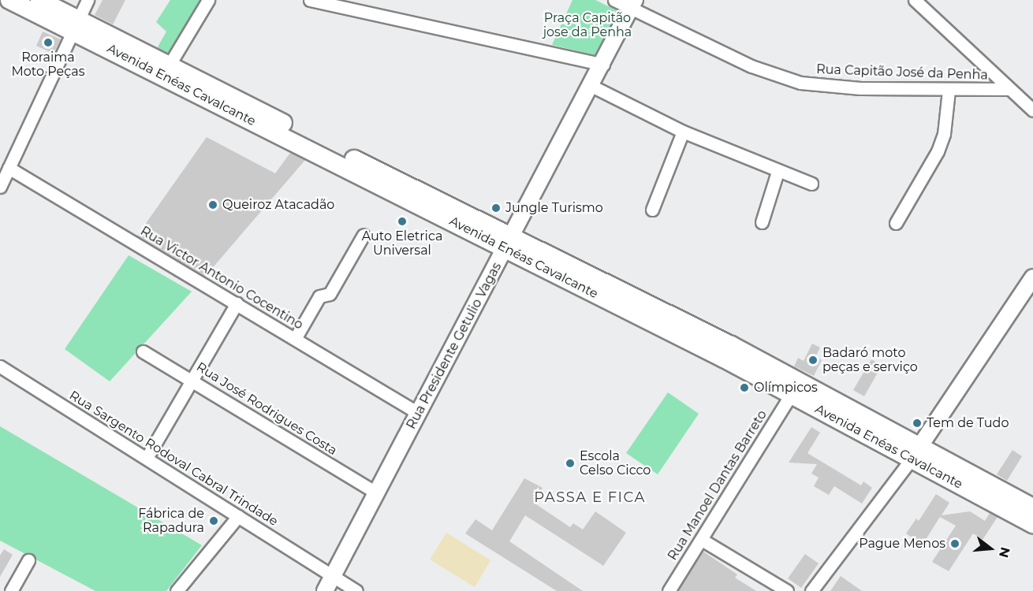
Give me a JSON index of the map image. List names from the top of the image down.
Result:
{
  "streets": {
    "main road": ["Avenida Enéas Cavalcante"],
    "street": [
      "Rua Capitão José da Penha",
      "Rua Victor Antonio Cocentino",
      "Rua Presidente Getulio Vagas",
      "Rua José Rodrigues Costa",
      "Rua Sargento Rodoval Cabral Trindade",
      "Rua Manoel Dantas Barreto"
    ]
  },
  "crossings": [
    ["Rua Capitão José da Penha", "Rua Presidente Getulio Vagas"],
    ["Avenida Enéas Cavalcante", "Rua Presidente Getulio Vagas"],
    ["Avenida Enéas Cavalcante", "Rua Manoel Dantas Barreto"],
    ["Rua Victor Antonio Cocentino", "Rua Presidente Getulio Vagas"],
    ["Rua Presidente Getulio Vagas", "Rua José Rodrigues Costa"],
    ["Rua Presidente Getulio Vagas", "Rua Sargento Rodoval Cabral Trindade"]
  ],
  "districts": ["PASSA E FICA"],
  "parks": ["Praça Capitão jose da Penha"],
  "places": [
    "Roraima Moto Peças",
    "Queiroz Atacadão",
    "Jungle Turismo",
    "Auto Eletrica Universal",
    "Badaró moto peças e serviço",
    "Olímpicos",
    "Tem de Tudo",
    "Escola Celso Cicco",
    "Fábrica de Rapadura",
    "Pague Menos"
  ],
  "north": "right"
}
